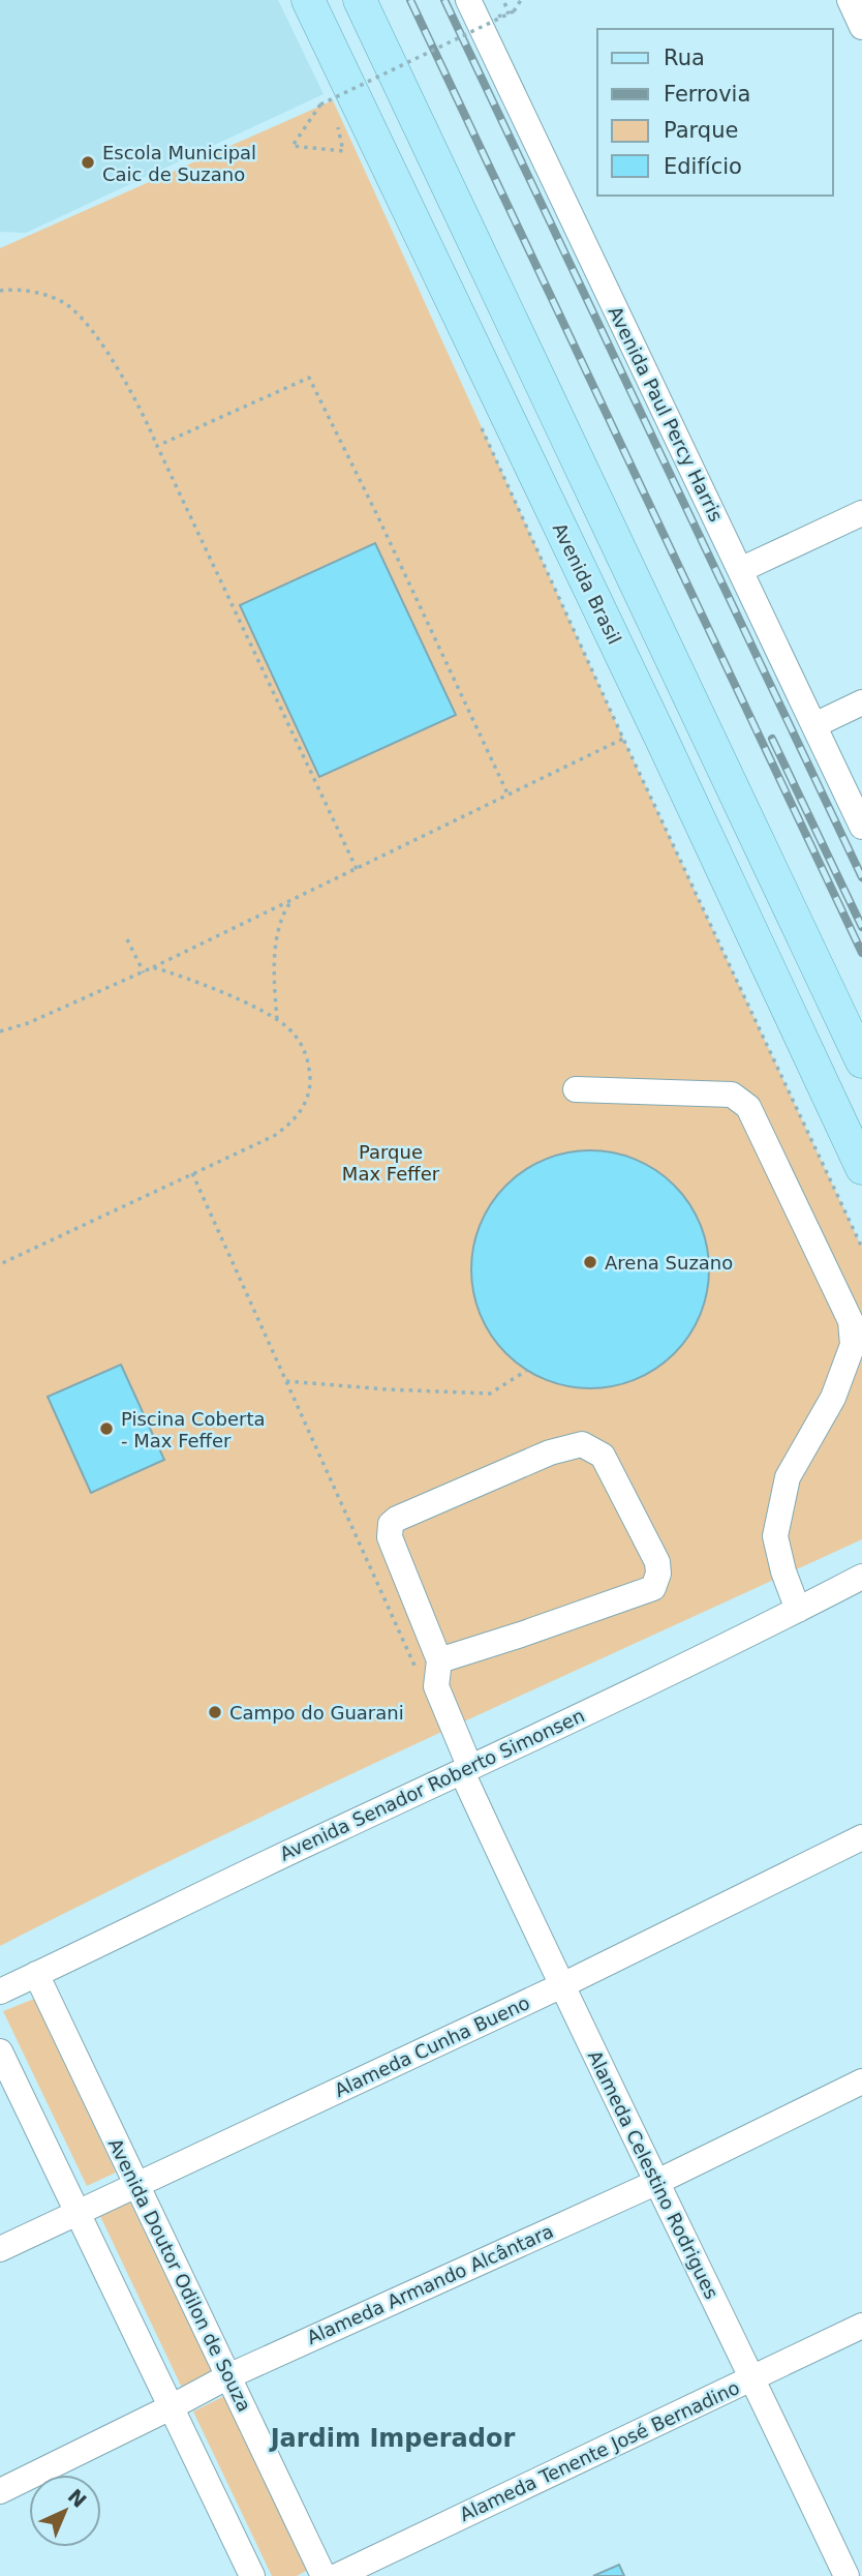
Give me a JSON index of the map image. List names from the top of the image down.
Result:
{
  "streets": {
    "main road": ["Avenida Brasil"],
    "street": [
      "Avenida Paul Percy Harris",
      "Avenida Senador Roberto Simonsen",
      "Alameda Cunha Bueno",
      "Alameda Celestino Rodrigues",
      "Avenida Doutor Odilon de Souza",
      "Alameda Armando Alcântara",
      "Alameda Tenente José Bernadino"
    ]
  },
  "crossings": [
    ["Avenida Senador Roberto Simonsen", "Alameda Celestino Rodrigues"],
    ["Avenida Senador Roberto Simonsen", "Avenida Doutor Odilon de Souza"],
    ["Alameda Cunha Bueno", "Alameda Celestino Rodrigues"],
    ["Alameda Cunha Bueno", "Avenida Doutor Odilon de Souza"],
    ["Alameda Celestino Rodrigues", "Alameda Armando Alcântara"],
    ["Alameda Celestino Rodrigues", "Alameda Tenente José Bernadino"],
    ["Avenida Doutor Odilon de Souza", "Alameda Armando Alcântara"]
  ],
  "districts": ["Jardim Imperador"],
  "parks": ["Parque Max Feffer"],
  "places": [
    "Escola Municipal Caic de Suzano",
    "Arena Suzano",
    "Piscina Coberta - Max Feffer",
    "Campo do Guarani"
  ],
  "legend": [
    "Rua",
    "Ferrovia",
    "Parque",
    "Edifício"
  ],
  "north": "top right"
}
